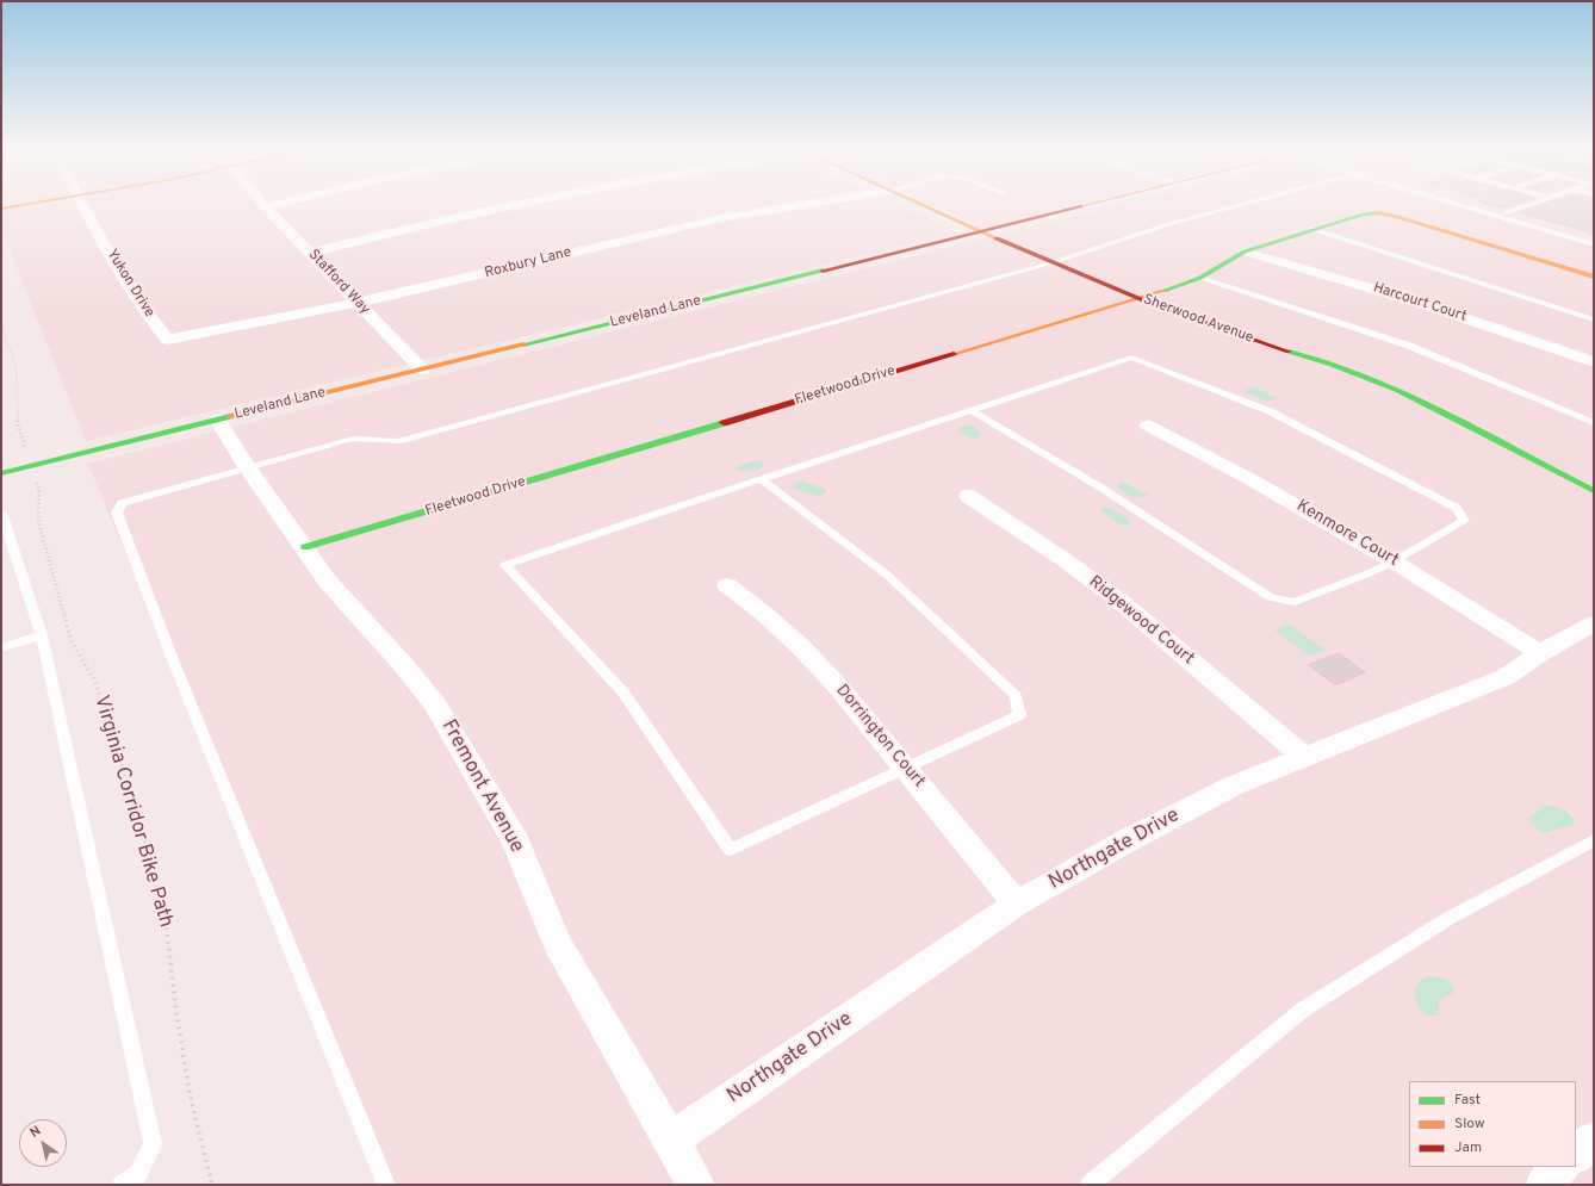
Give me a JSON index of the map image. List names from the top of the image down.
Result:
{
  "streets": {
    "street": [
      "Roxbury Lane",
      "Stafford Way",
      "Yukon Drive",
      "Harcourt Court",
      "Leveland Lane",
      "Sherwood Avenue",
      "Fleetwood Drive",
      "Kenmore Court",
      "Ridgewood Court",
      "Dorrington Court",
      "Fremont Avenue",
      "Northgate Drive"
    ],
    "path": ["Virginia Corridor Bike Path"]
  },
  "crossings": [
    ["Roxbury Lane", "Stafford Way"],
    ["Roxbury Lane", "Yukon Drive"],
    ["Stafford Way", "Leveland Lane"],
    ["Harcourt Court", "Fleetwood Drive"],
    ["Leveland Lane", "Sherwood Avenue"],
    ["Leveland Lane", "Fremont Avenue"],
    ["Sherwood Avenue", "Fleetwood Drive"],
    ["Fleetwood Drive", "Fremont Avenue"],
    ["Kenmore Court", "Northgate Drive"],
    ["Ridgewood Court", "Northgate Drive"],
    ["Dorrington Court", "Northgate Drive"],
    ["Fremont Avenue", "Northgate Drive"]
  ],
  "legend": ["Fast", "Slow", "Jam"],
  "north": "top left"
}
